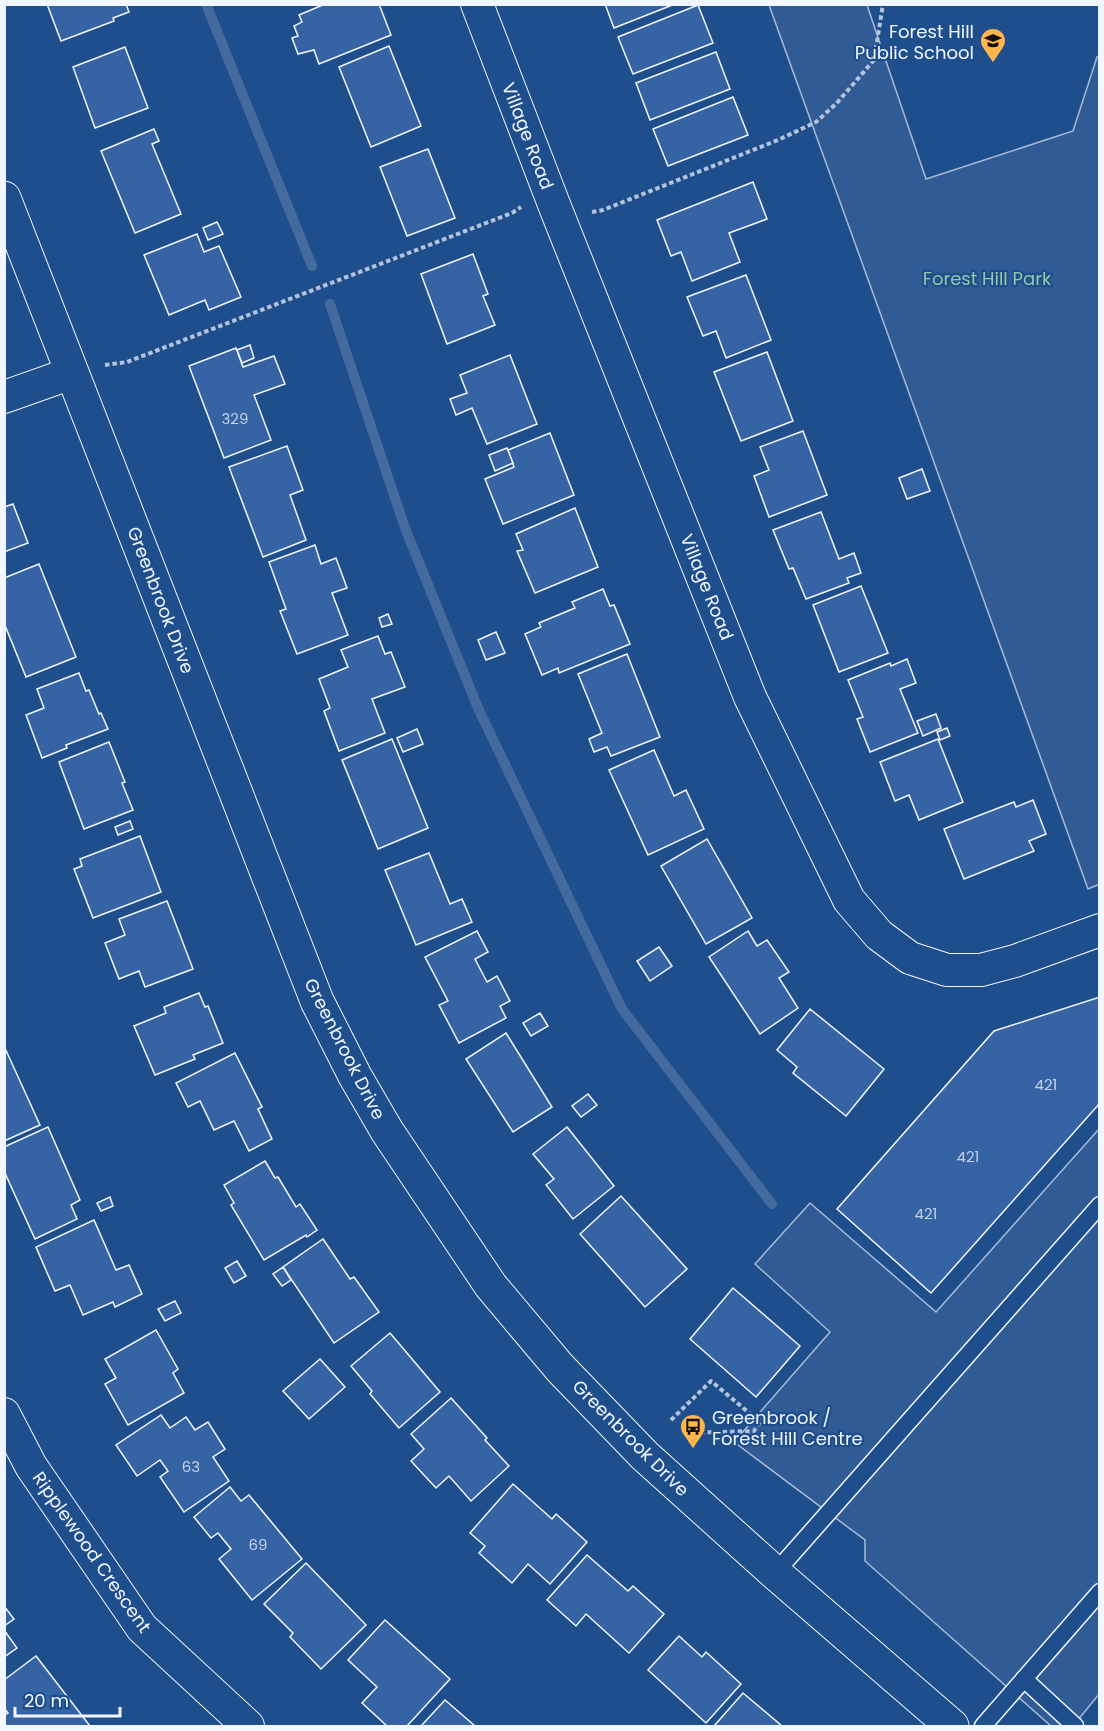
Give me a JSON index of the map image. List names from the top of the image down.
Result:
{
  "streets": {
    "street": ["Village Road", "Greenbrook Drive", "Ripplewood Crescent"]
  },
  "parks": ["Forest Hill Park"],
  "places": {
    "school or university": ["Forest Hill Public School"],
    "bus stop": ["Greenbrook / Forest Hill Centre"]
  },
  "house_numbers": [
    "329",
    "421",
    "421",
    "421",
    "63",
    "69"
  ],
  "scale_bar": "20 m"
}
